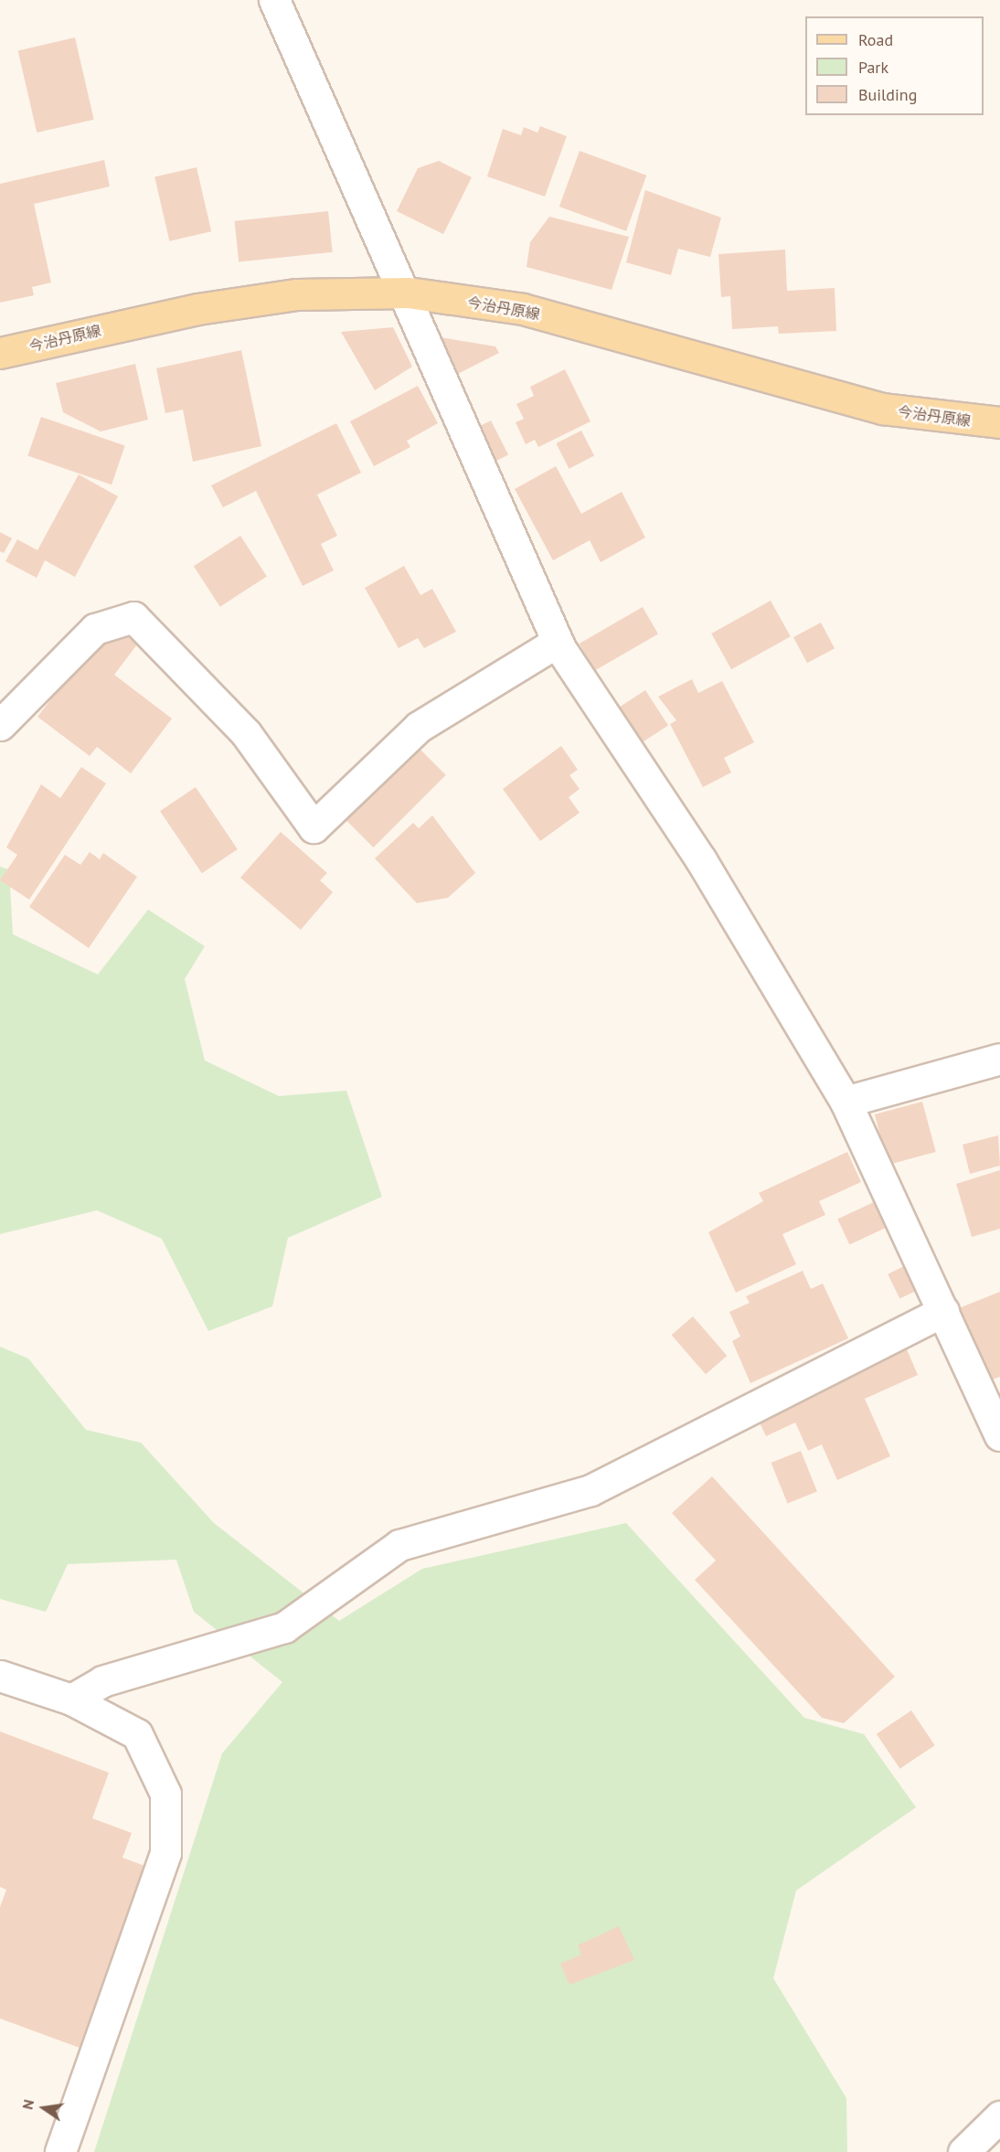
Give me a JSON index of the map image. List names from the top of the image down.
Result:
{
  "streets": {
    "main road": ["今治丹原線"]
  },
  "legend": ["Road", "Park", "Building"],
  "north": "left"
}
